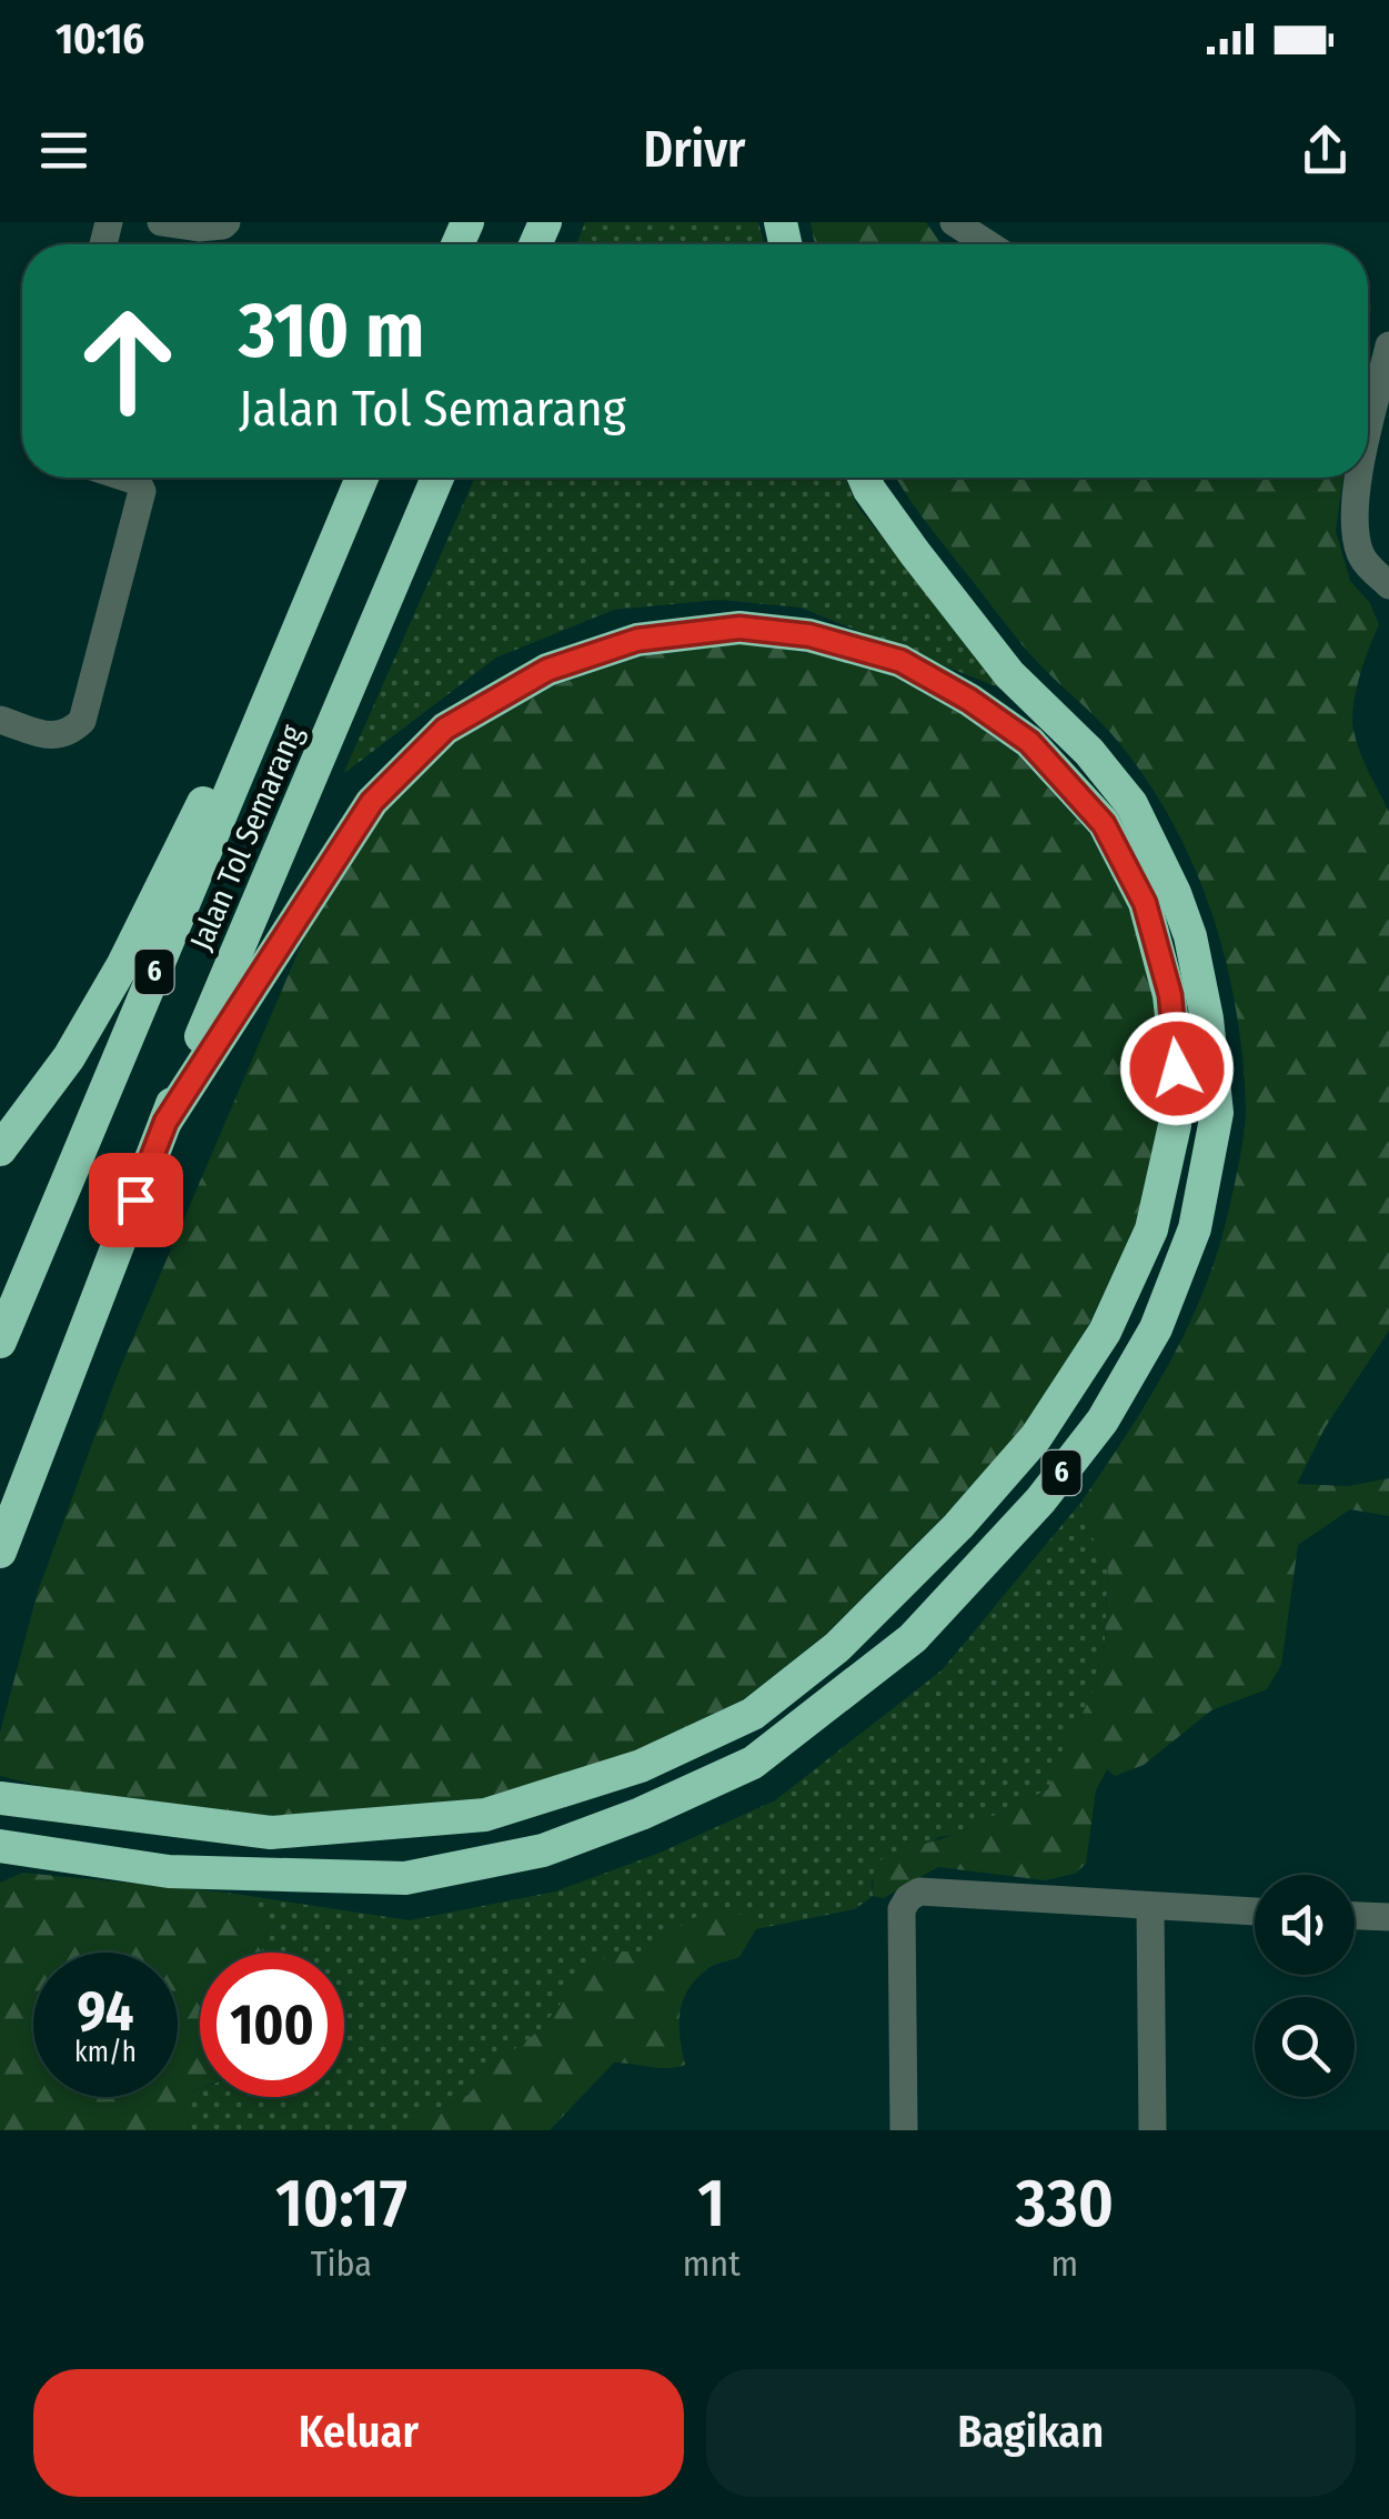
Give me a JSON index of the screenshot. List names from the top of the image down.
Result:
{
  "streets": {
    "highway": ["Jalan Tol Semarang", "6"]
  },
  "crossings": [
    ["Jalan Tol Semarang", "6"]
  ],
  "page": {
    "status": "10:16",
    "header": "Drivr",
    "turn": ["310 m", "Jalan Tol Semarang"],
    "speed": "94 km/h",
    "limit": "100",
    "eta": [
      "10:17",
      "Tiba",
      "1",
      "mnt",
      "330",
      "m"
    ],
    "buttons": ["Keluar", "Bagikan"]
  }
}
